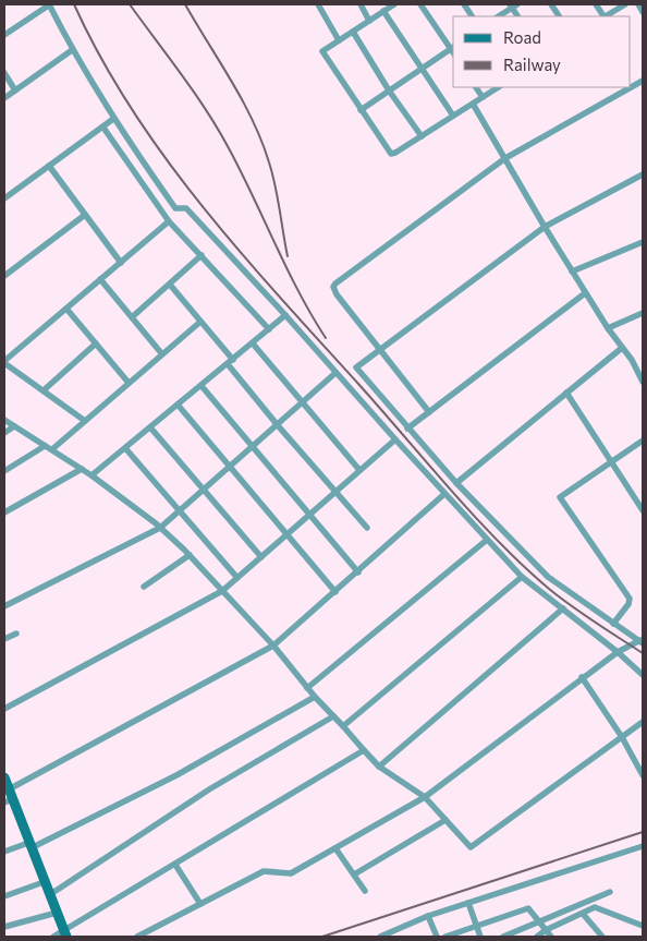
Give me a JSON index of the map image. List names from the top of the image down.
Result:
{
  "legend": ["Road", "Railway"]
}
